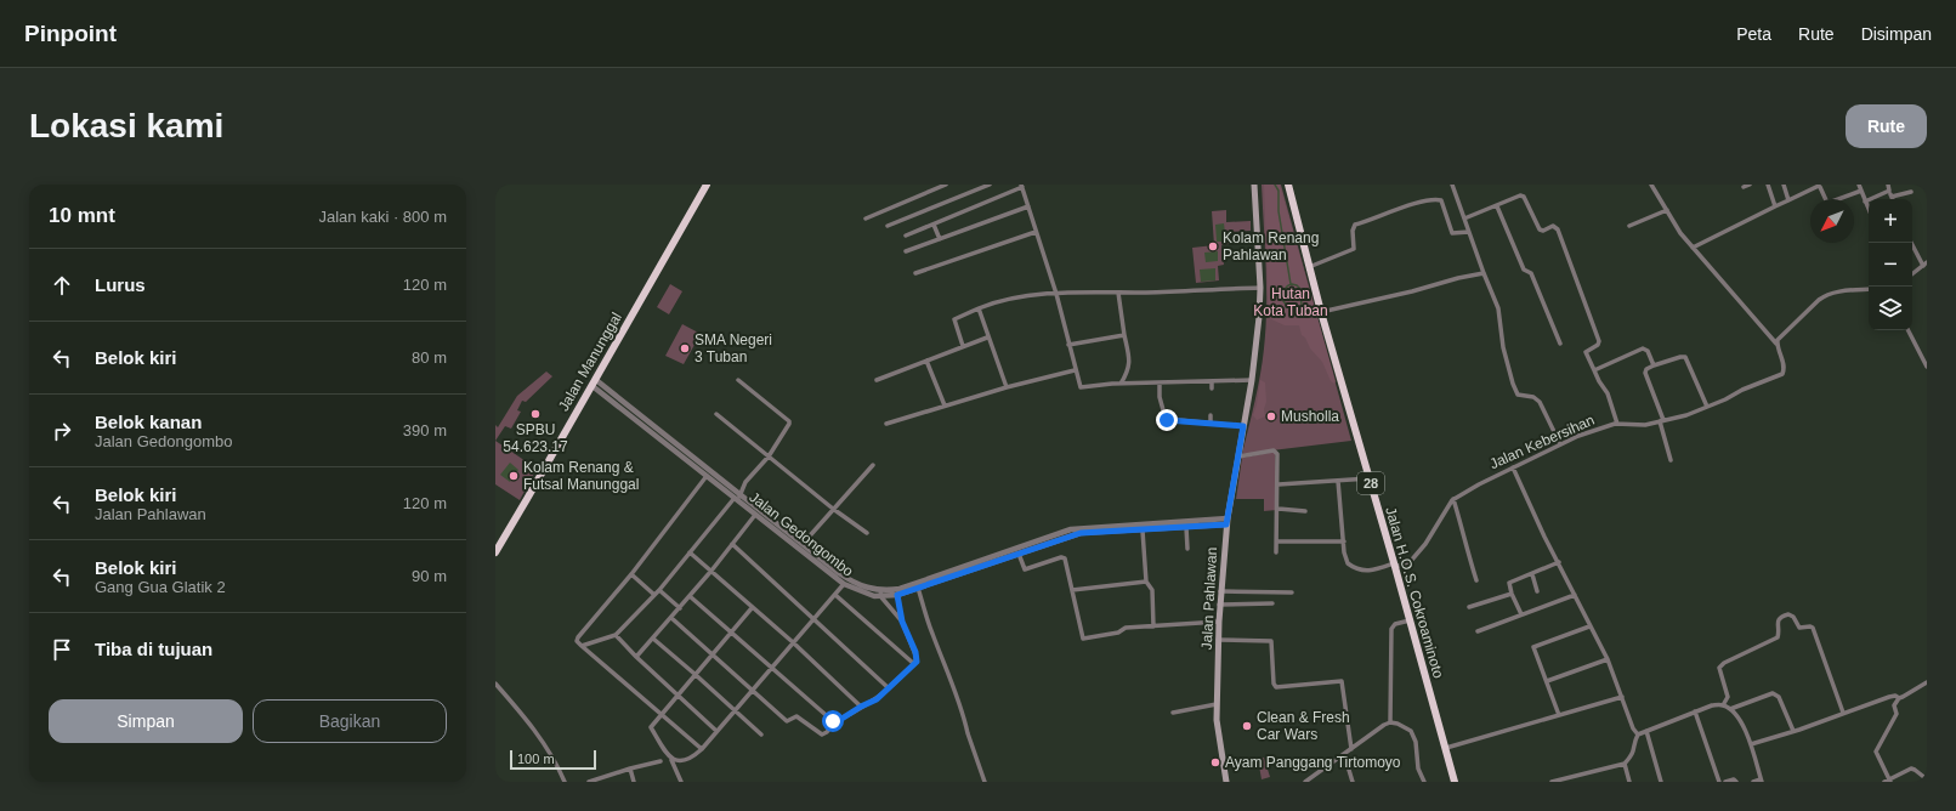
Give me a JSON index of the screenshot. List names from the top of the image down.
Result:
{
  "streets": {
    "highway": ["Jalan Manunggal", "28", "Jalan H.O.S. Cokroaminoto"],
    "main road": ["Jalan Pahlawan"],
    "street": ["Jalan Kebersihan", "Jalan Gedongombo"]
  },
  "crossings": [
    ["Jalan Manunggal", "Jalan Gedongombo"],
    ["Jalan Kebersihan", "Jalan H.O.S. Cokroaminoto"],
    ["Jalan Gedongombo", "Jalan Pahlawan"]
  ],
  "parks": ["Hutan Kota Tuban"],
  "places": [
    "Kolam Renang Pahlawan",
    "SMA Negeri 3 Tuban",
    "SPBU 54.623.17",
    "Musholla",
    "Kolam Renang & Futsal Manunggal",
    "Clean & Fresh Car Wars",
    "Ayam Panggang Tirtomoyo"
  ],
  "scale_bar": "100 m",
  "north": "bottom left",
  "page": {
    "header": "Pinpoint",
    "nav": ["Peta", "Rute", "Disimpan"],
    "buttons": [
      "Rute",
      ["Simpan", "Bagikan"]
    ],
    "title": "Lokasi kami",
    "heading": ["10 mnt", "Jalan kaki · 800 m"],
    "map_buttons": ["+", "−"],
    "list": [
      ["Lurus", "120 m"],
      ["Belok kiri", "80 m"],
      ["Belok kanan", "Jalan Gedongombo", "390 m"],
      ["Belok kiri", "Jalan Pahlawan", "120 m"],
      ["Belok kiri", "Gang Gua Glatik 2", "90 m"],
      "Tiba di tujuan"
    ],
    "scale": "100 m"
  }
}
